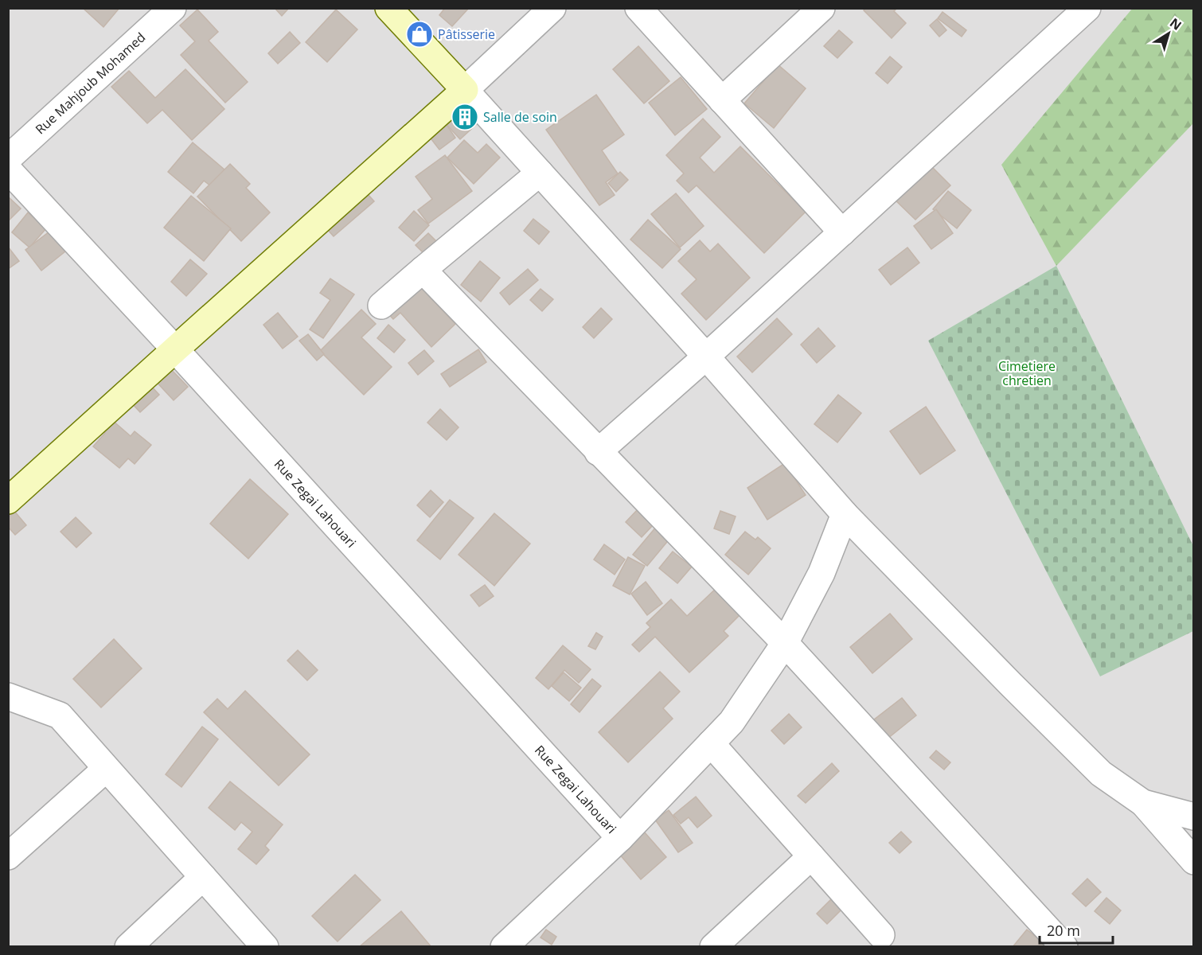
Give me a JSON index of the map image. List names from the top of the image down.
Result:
{
  "streets": {
    "street": ["Rue Mahjoub Mohamed", "Rue Zegai Lahouari"]
  },
  "parks": ["Cimetiere chretien"],
  "places": {
    "shop": ["Pâtisserie"],
    "building": ["Salle de soin"]
  },
  "scale_bar": "20 m",
  "north": "top right"
}
